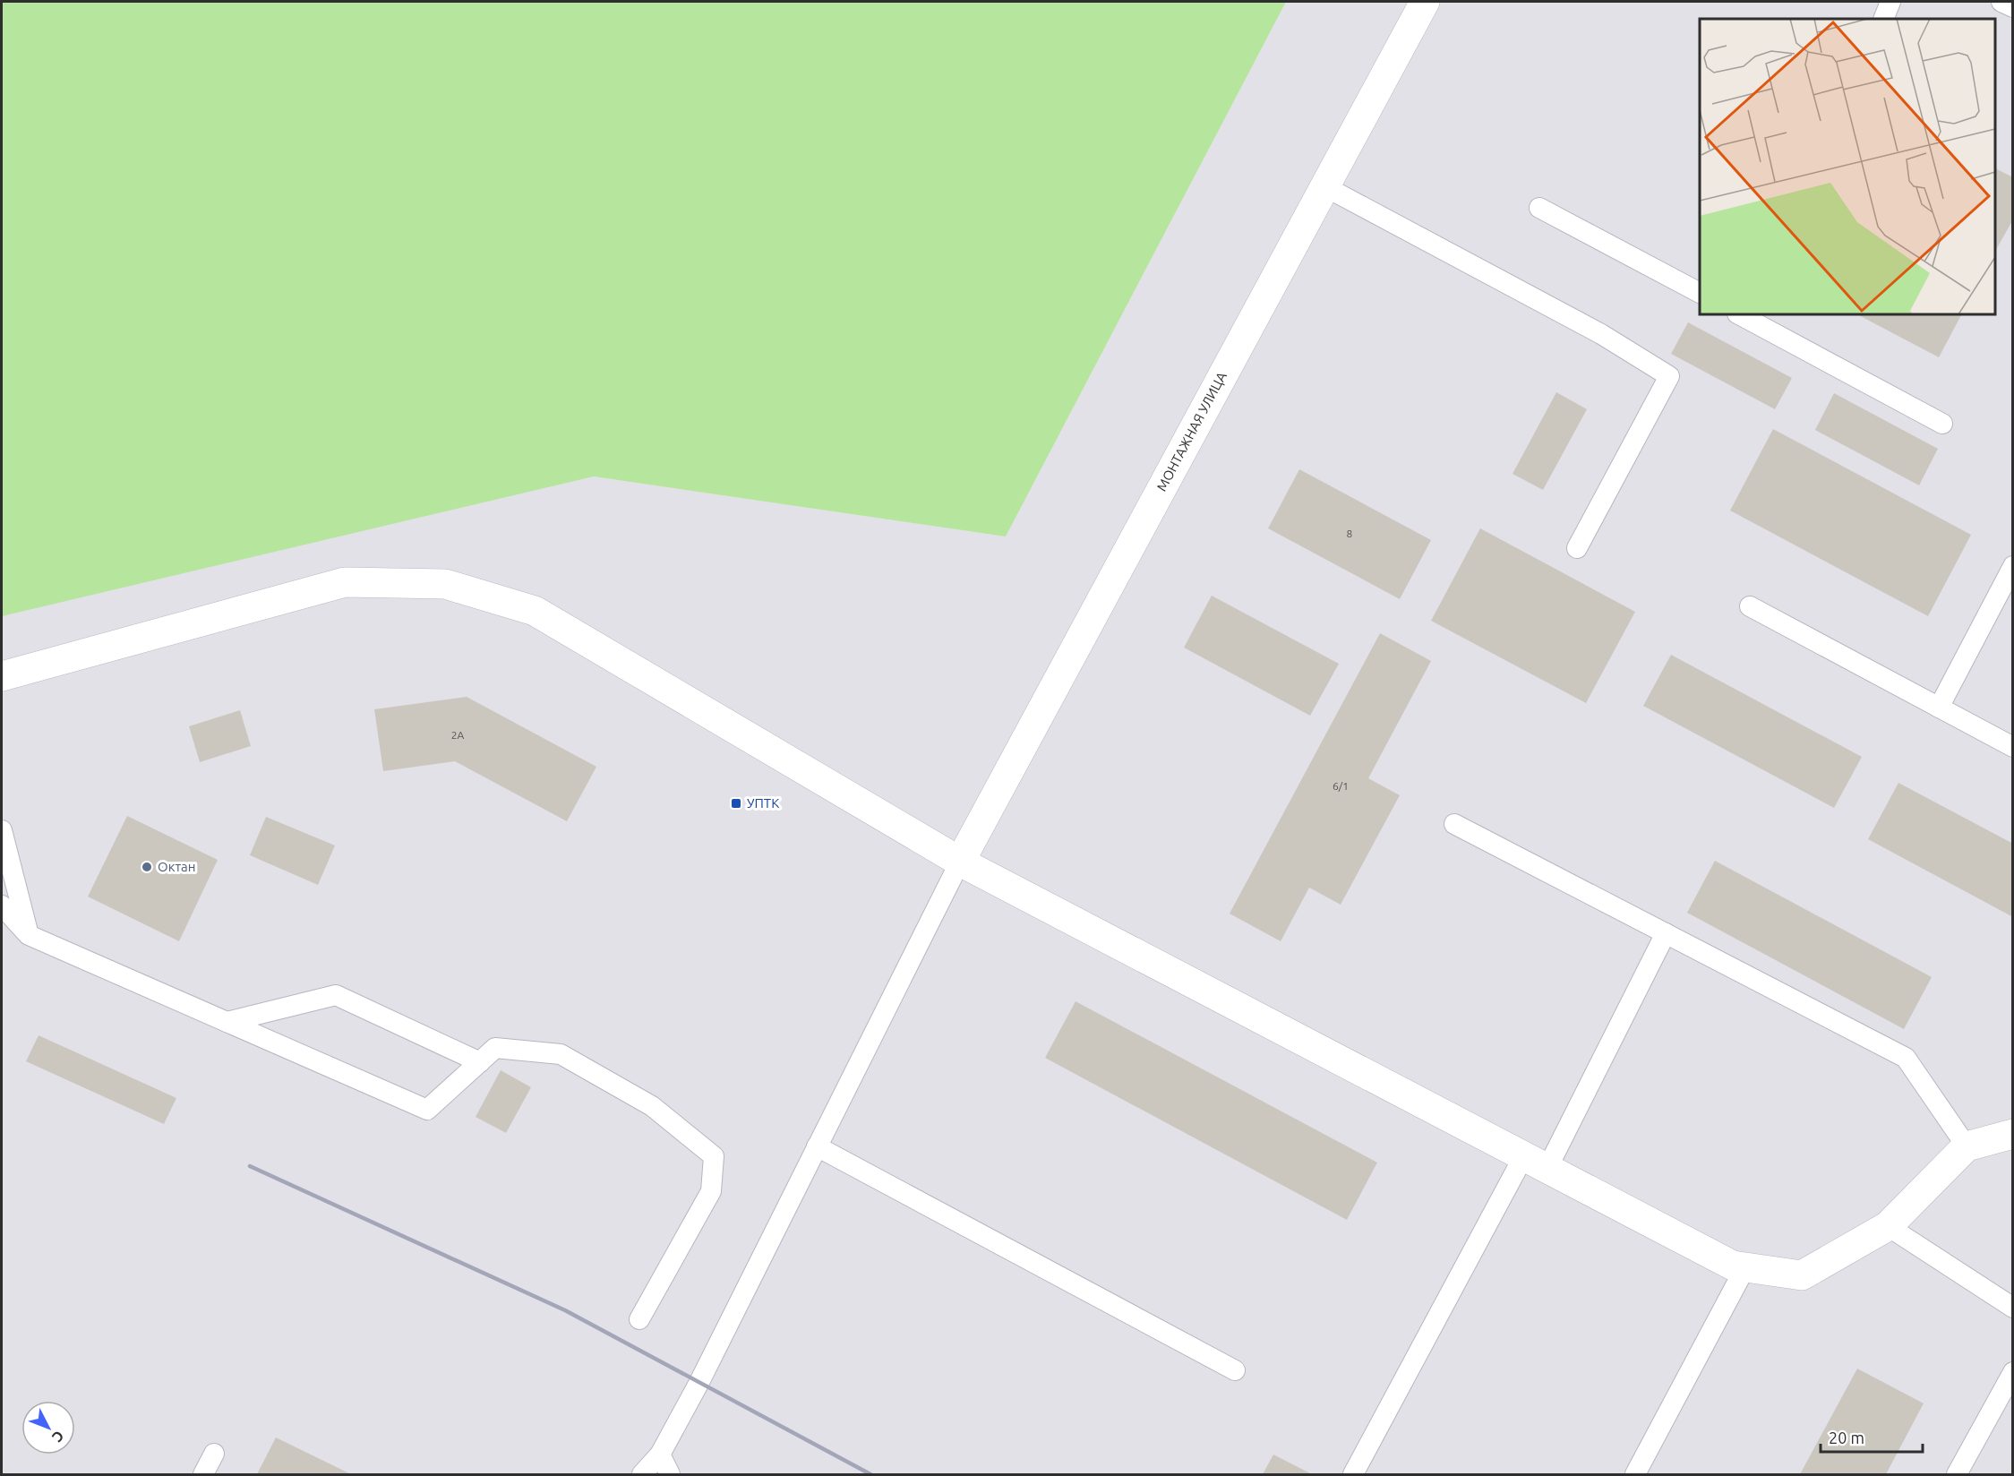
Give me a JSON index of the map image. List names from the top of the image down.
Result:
{
  "streets": {
    "street": ["МОНТАЖНАЯ УЛИЦА"]
  },
  "places": {
    "transit": ["УПТК"],
    "other": ["Октан"]
  },
  "house_numbers": ["8", "2А", "6/1"],
  "scale_bar": "20 m",
  "north": "bottom right"
}
